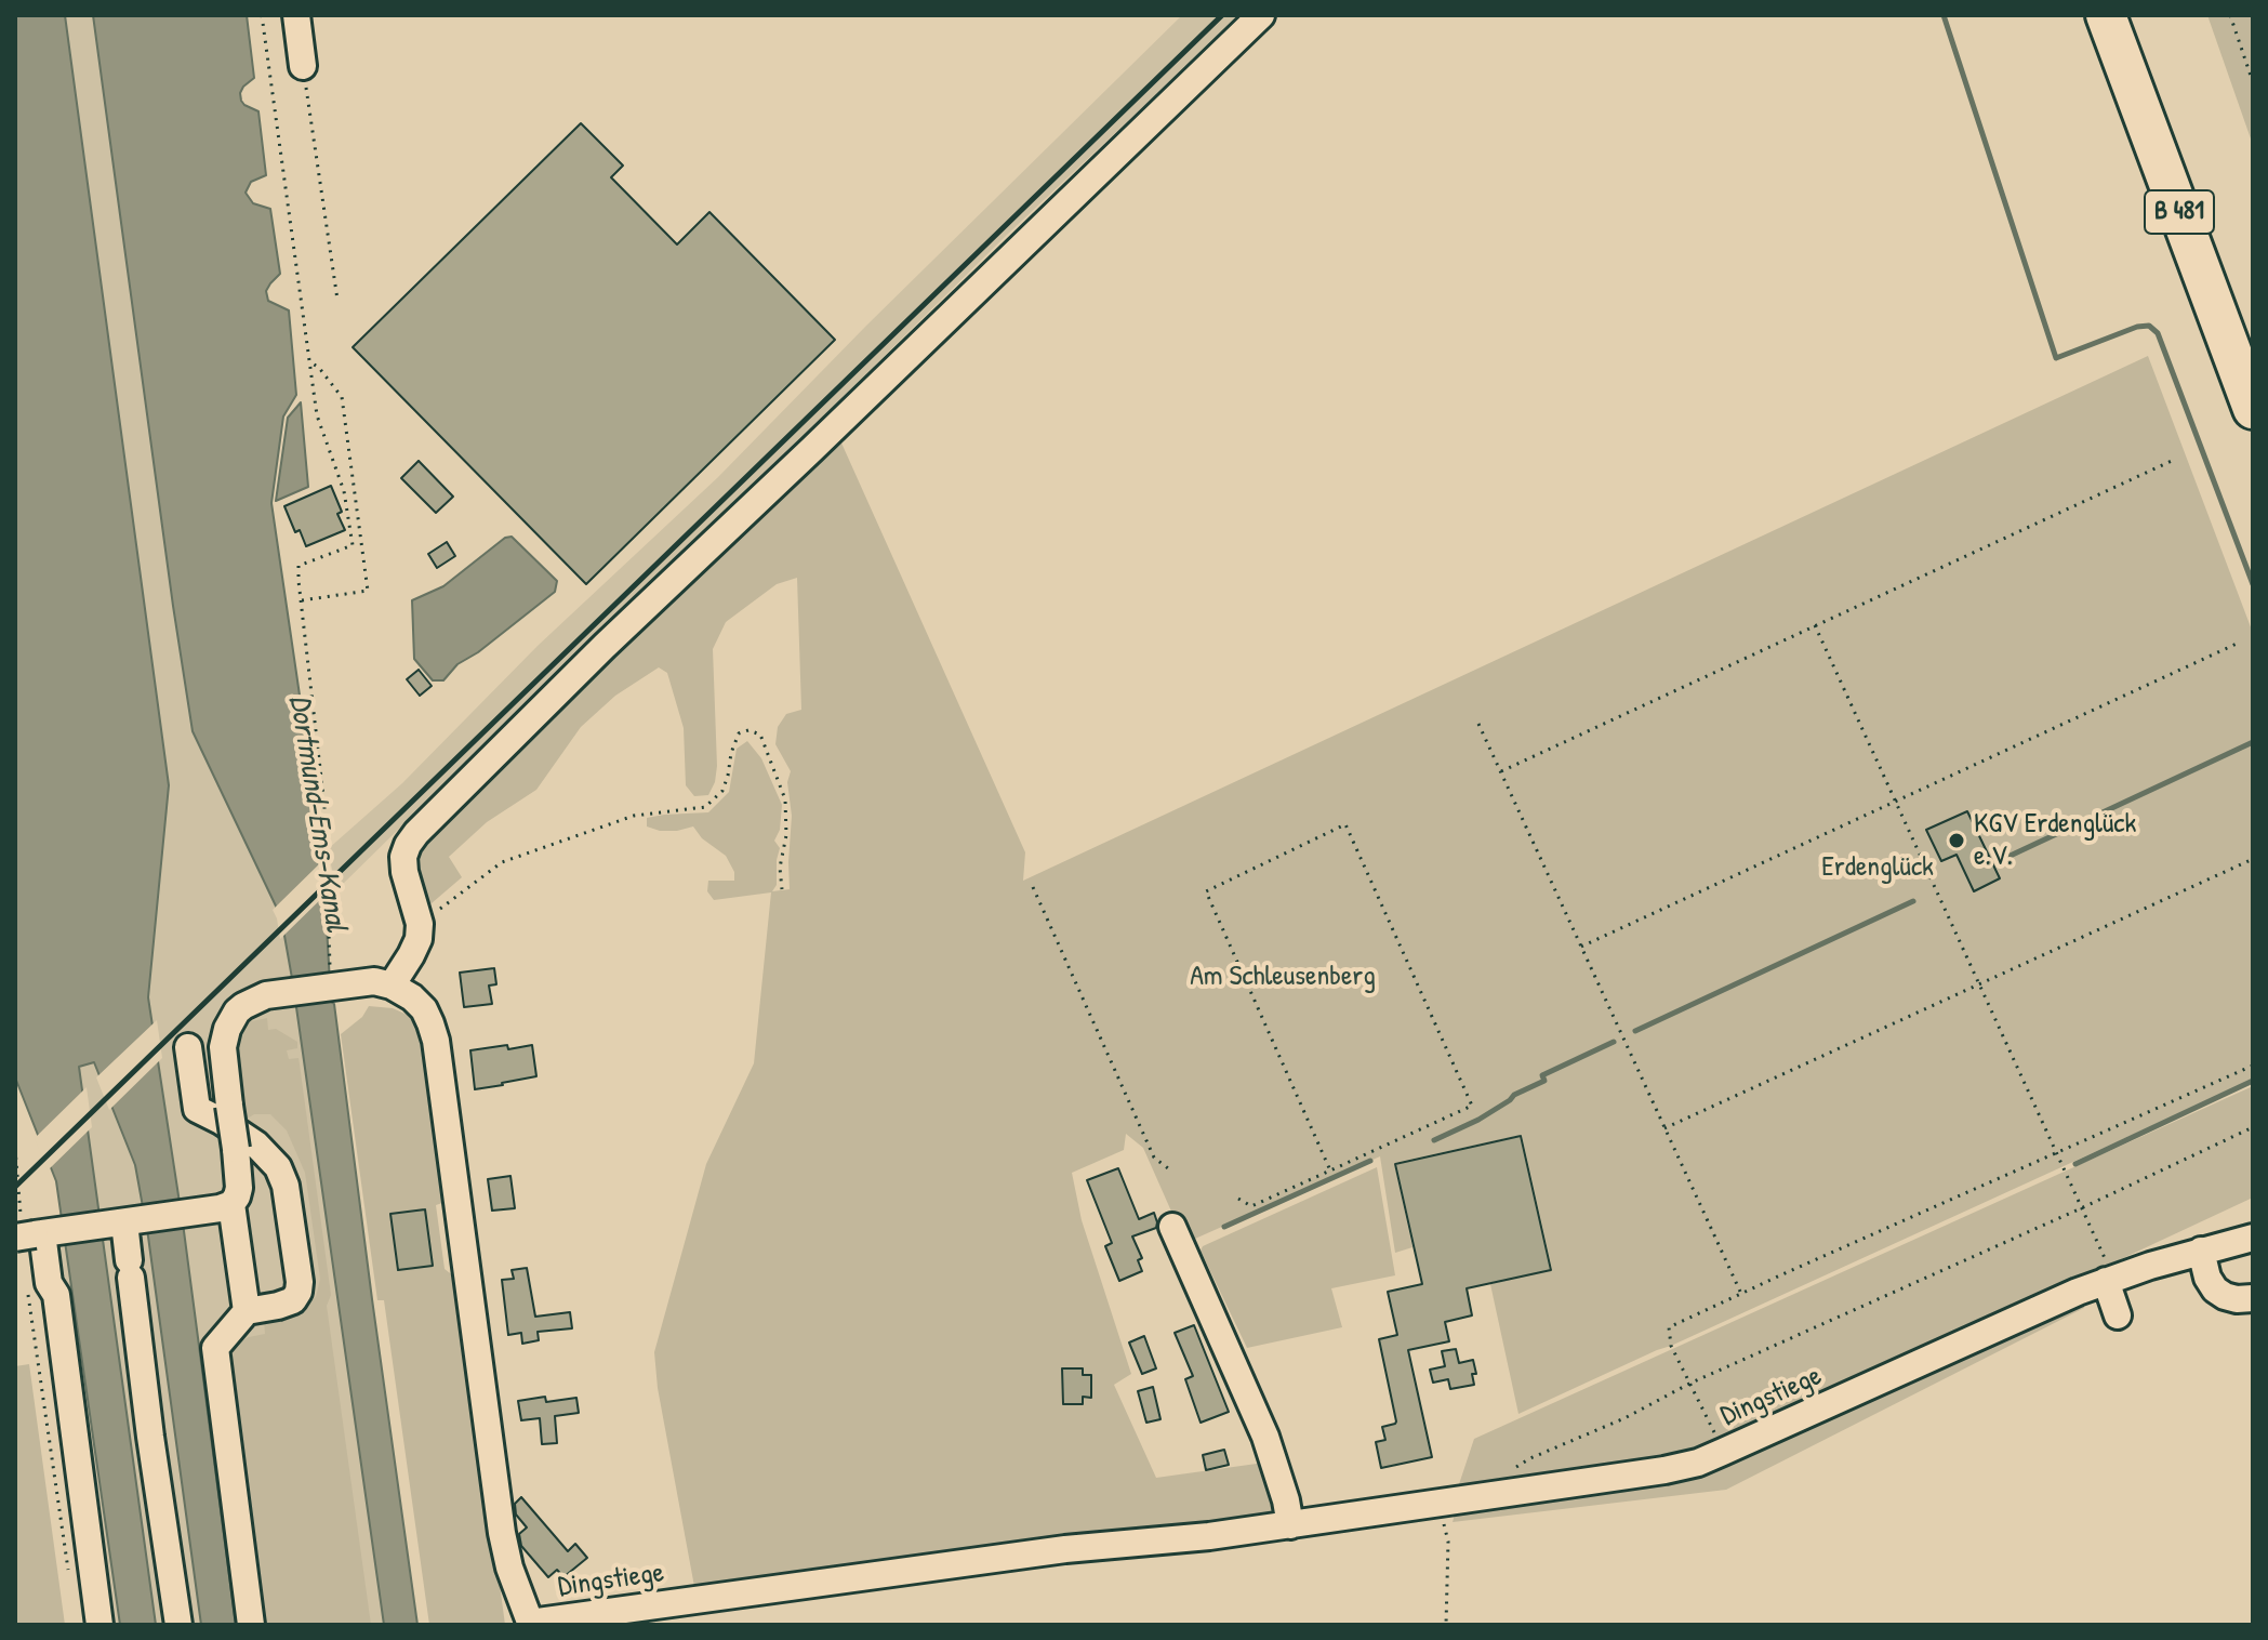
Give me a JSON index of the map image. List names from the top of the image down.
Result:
{
  "streets": {
    "highway": ["B 481"],
    "street": ["Dingstiege"]
  },
  "water": ["Dortmund-Ems-Kanal"],
  "parks": ["Erdenglück", "Am Schleusenberg"],
  "places": ["KGV Erdenglück e.V."]
}
